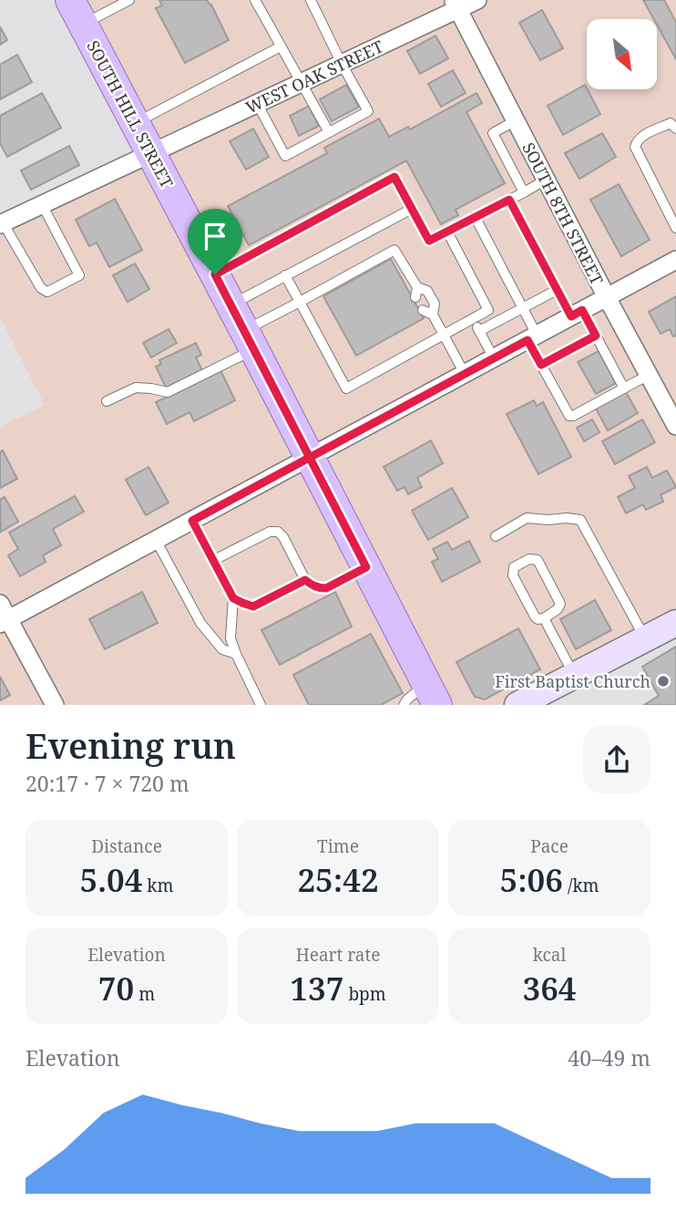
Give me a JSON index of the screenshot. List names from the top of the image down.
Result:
{
  "streets": {
    "main road": ["SOUTH HILL STREET"],
    "street": ["WEST OAK STREET", "SOUTH 8TH STREET"]
  },
  "crossings": [
    ["WEST OAK STREET", "SOUTH HILL STREET"],
    ["WEST OAK STREET", "SOUTH 8TH STREET"]
  ],
  "places": ["First Baptist Church"],
  "north": "bottom right",
  "page": {
    "heading": ["Evening run", "20:17 · 7 × 720 m"],
    "stats": [
      ["Distance", "5.04 km"],
      ["Time", "25:42"],
      ["Pace", "5:06 /km"],
      ["Elevation", "70 m"],
      ["Heart rate", "137 bpm"],
      ["kcal", "364"]
    ],
    "chart": ["Elevation", "40–49 m"]
  }
}
